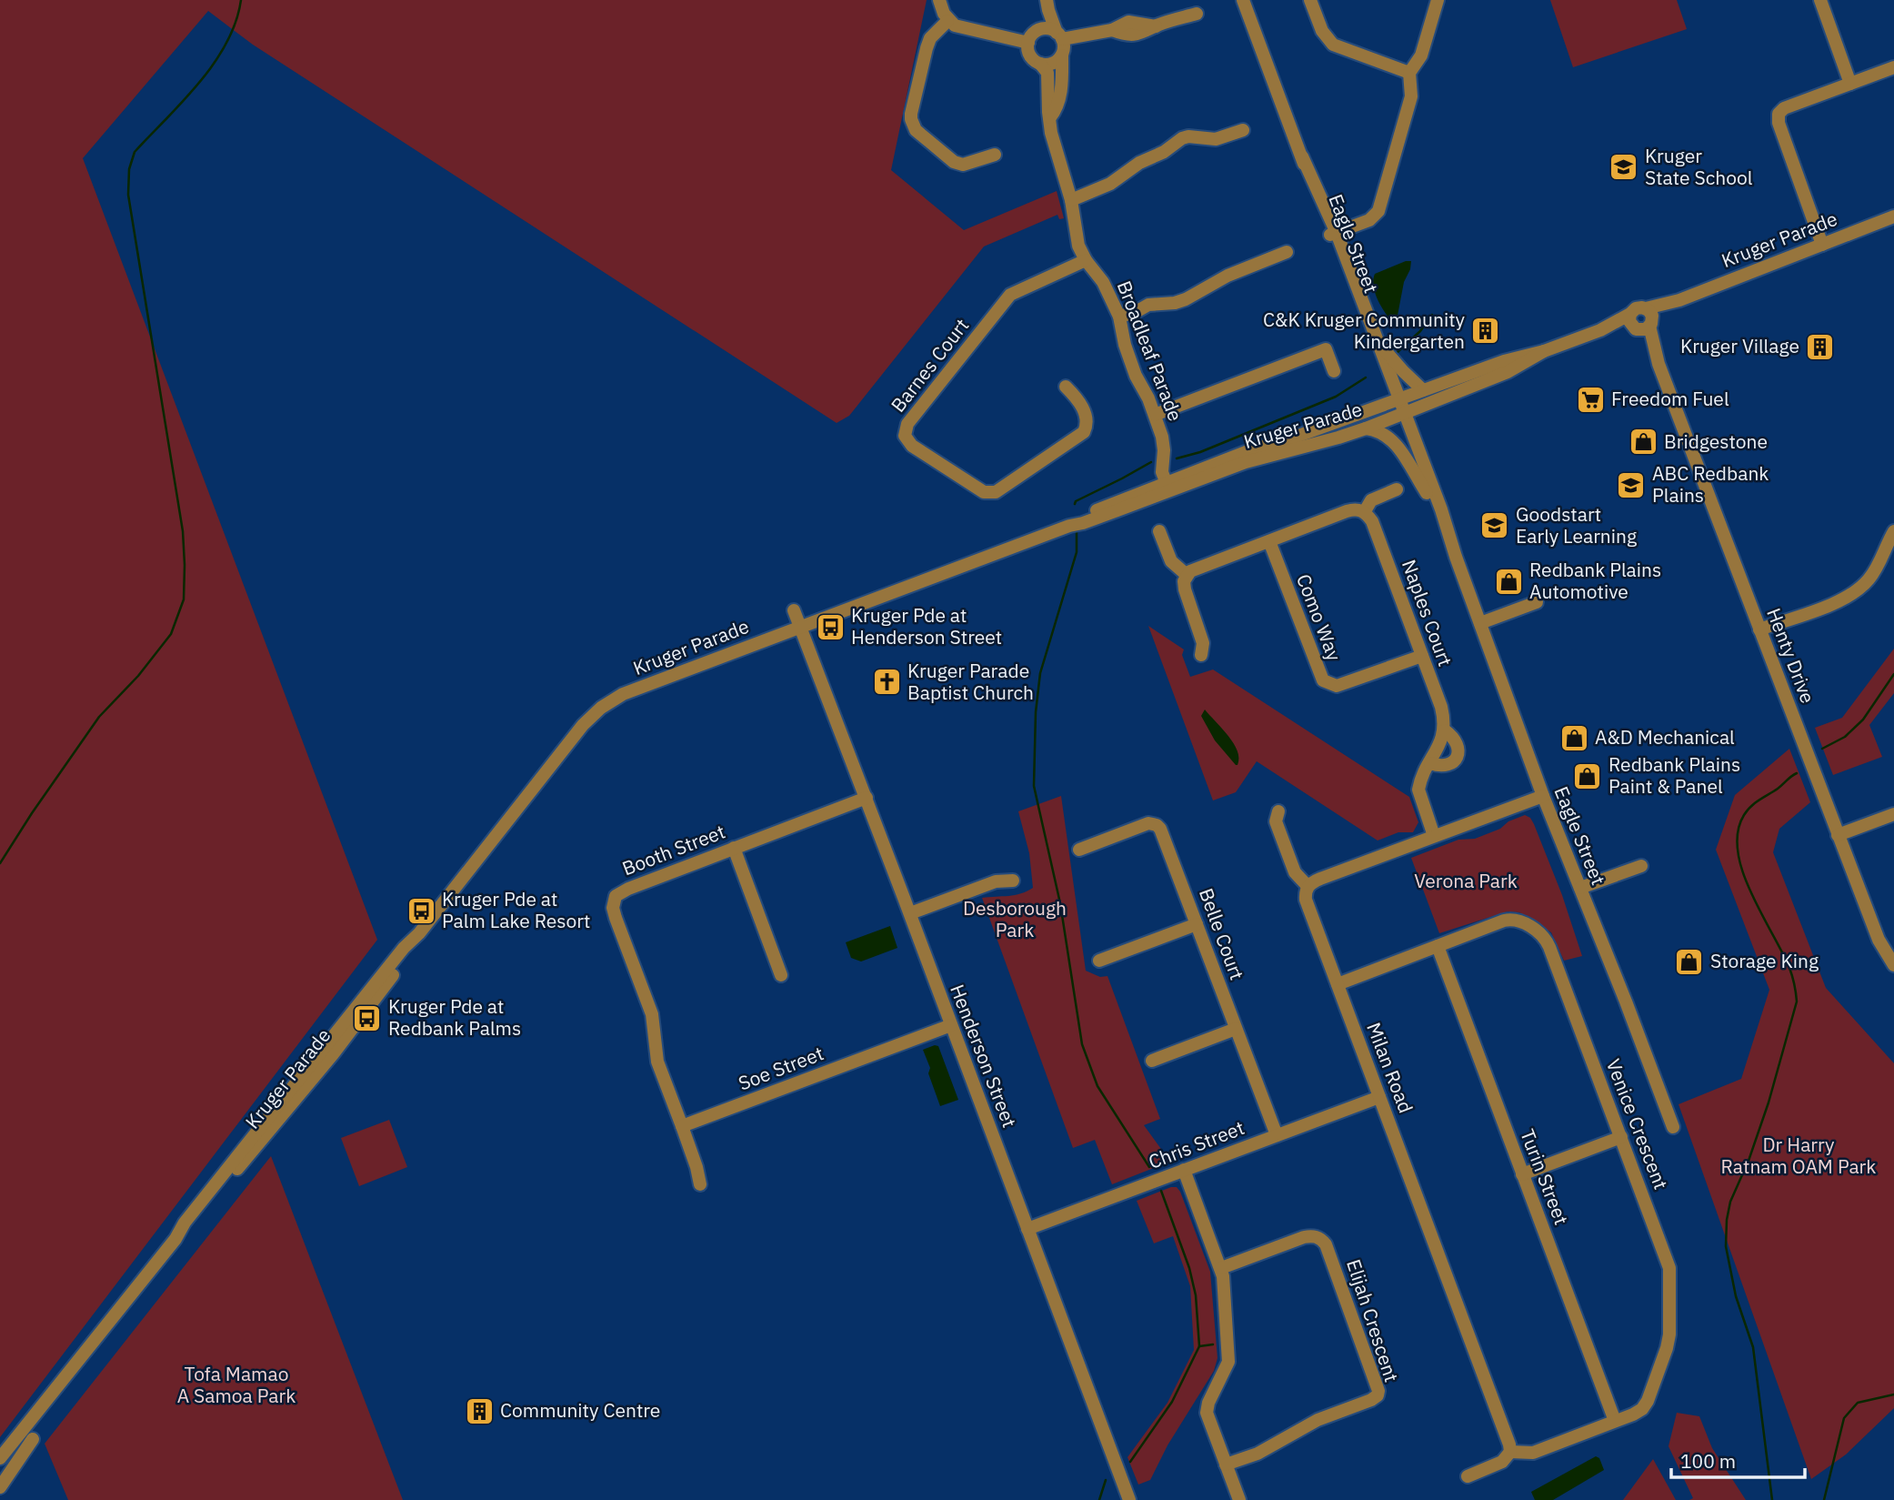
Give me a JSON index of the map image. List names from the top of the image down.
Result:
{
  "streets": {
    "street": [
      "Kruger Parade",
      "Eagle Street",
      "Broadleaf Parade",
      "Barnes Court",
      "Naples Court",
      "Como Way",
      "Henty Drive",
      "Booth Street",
      "Belle Court",
      "Henderson Street",
      "Milan Road",
      "Soe Street",
      "Venice Crescent",
      "Chris Street",
      "Turin Street",
      "Elijah Crescent"
    ]
  },
  "crossings": [
    ["Kruger Parade", "Eagle Street"],
    ["Kruger Parade", "Broadleaf Parade"],
    ["Kruger Parade", "Henty Drive"],
    ["Kruger Parade", "Henderson Street"],
    ["Broadleaf Parade", "Barnes Court"],
    ["Naples Court", "Como Way"],
    ["Booth Street", "Henderson Street"],
    ["Booth Street", "Soe Street"],
    ["Belle Court", "Chris Street"],
    ["Henderson Street", "Soe Street"],
    ["Henderson Street", "Chris Street"],
    ["Milan Road", "Venice Crescent"],
    ["Milan Road", "Chris Street"],
    ["Venice Crescent", "Turin Street"]
  ],
  "parks": [
    "Verona Park",
    "Desborough Park",
    "Dr Harry Ratnam OAM Park",
    "Tofa Mamao A Samoa Park"
  ],
  "places": {
    "school or university": ["Kruger State School", "ABC Redbank Plains", "Goodstart Early Learning"],
    "building": ["C&K Kruger Community Kindergarten", "Kruger Village", "Community Centre"],
    "supermarket": ["Freedom Fuel"],
    "shop": [
      "Bridgestone",
      "Redbank Plains Automotive",
      "A&D Mechanical",
      "Redbank Plains Paint & Panel",
      "Storage King"
    ],
    "bus stop": ["Kruger Pde at Henderson Street", "Kruger Pde at Palm Lake Resort", "Kruger Pde at Redbank Palms"],
    "church": ["Kruger Parade Baptist Church"]
  },
  "scale_bar": "100 m"
}
